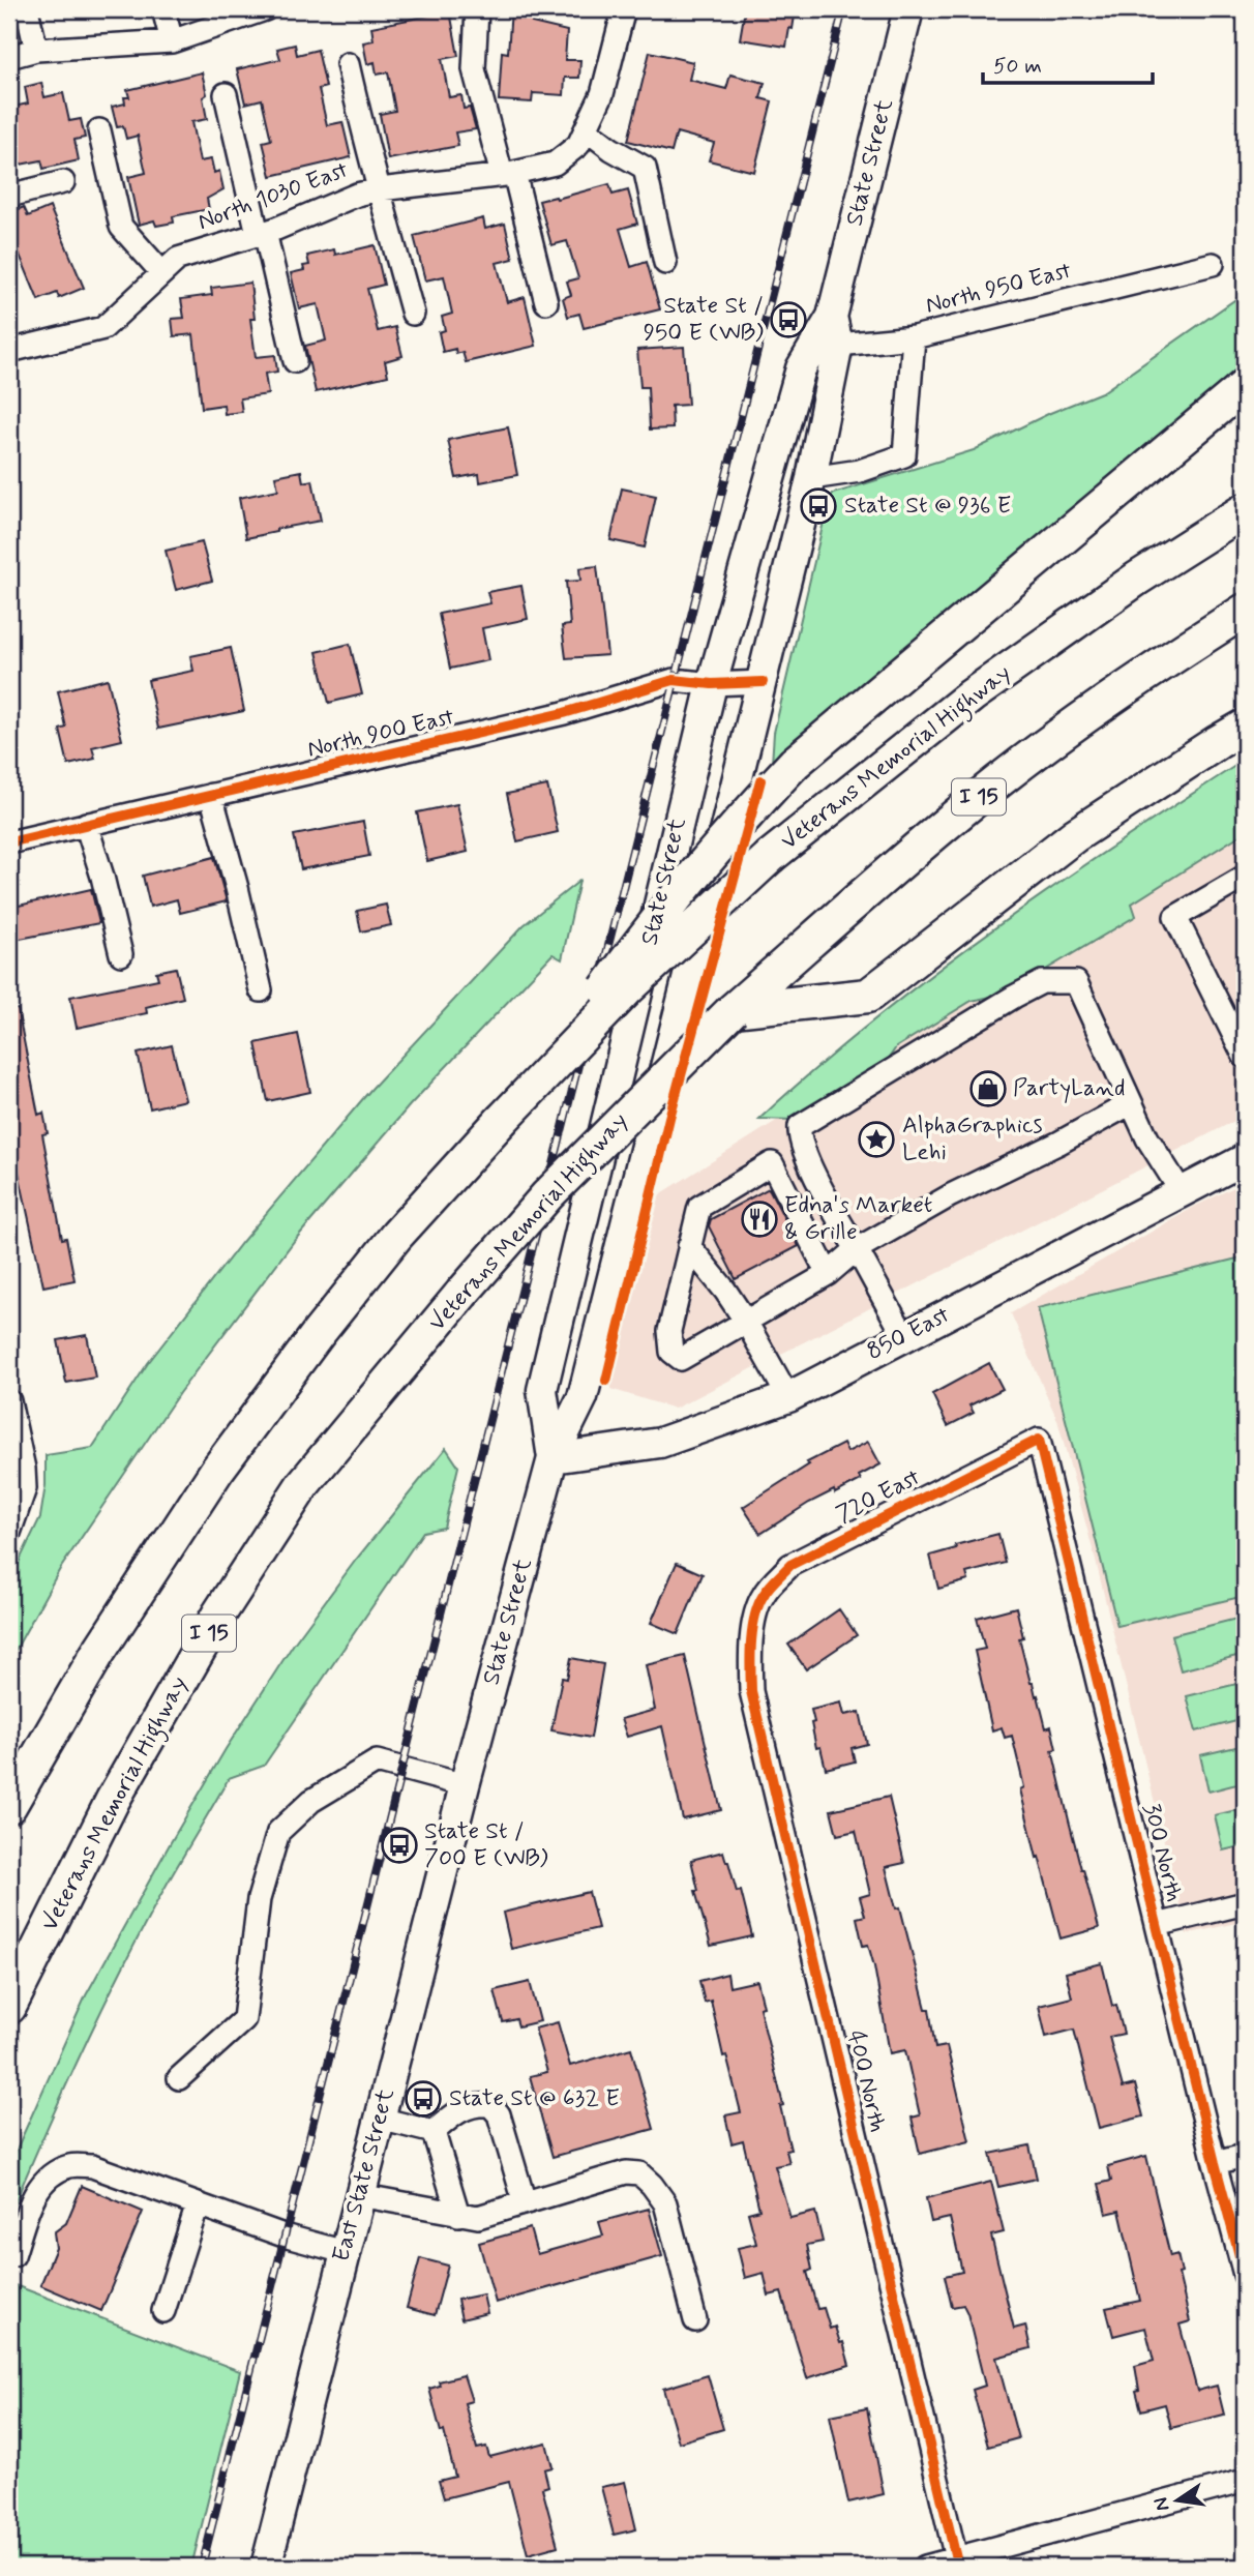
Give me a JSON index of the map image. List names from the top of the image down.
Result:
{
  "streets": {
    "highway": ["Veterans Memorial Highway", "I 15"],
    "main road": ["State Street", "850 East", "East State Street"],
    "street": [
      "North 1030 East",
      "North 950 East",
      "North 900 East",
      "720 East",
      "300 North",
      "400 North"
    ]
  },
  "crossings": [
    ["State Street", "North 950 East"],
    ["State Street", "North 900 East"],
    ["State Street", "850 East"],
    ["State Street", "East State Street"],
    ["720 East", "300 North"],
    ["720 East", "400 North"]
  ],
  "places": {
    "bus stop": [
      "State St / 950 E (WB)",
      "State St @ 936 E",
      "State St / 700 E (WB)",
      "State St @ 632 E"
    ],
    "shop": ["PartyLand"],
    "place": ["AlphaGraphics Lehi"],
    "restaurant": ["Edna's Market & Grille"]
  },
  "scale_bar": "50 m",
  "north": "left"
}
